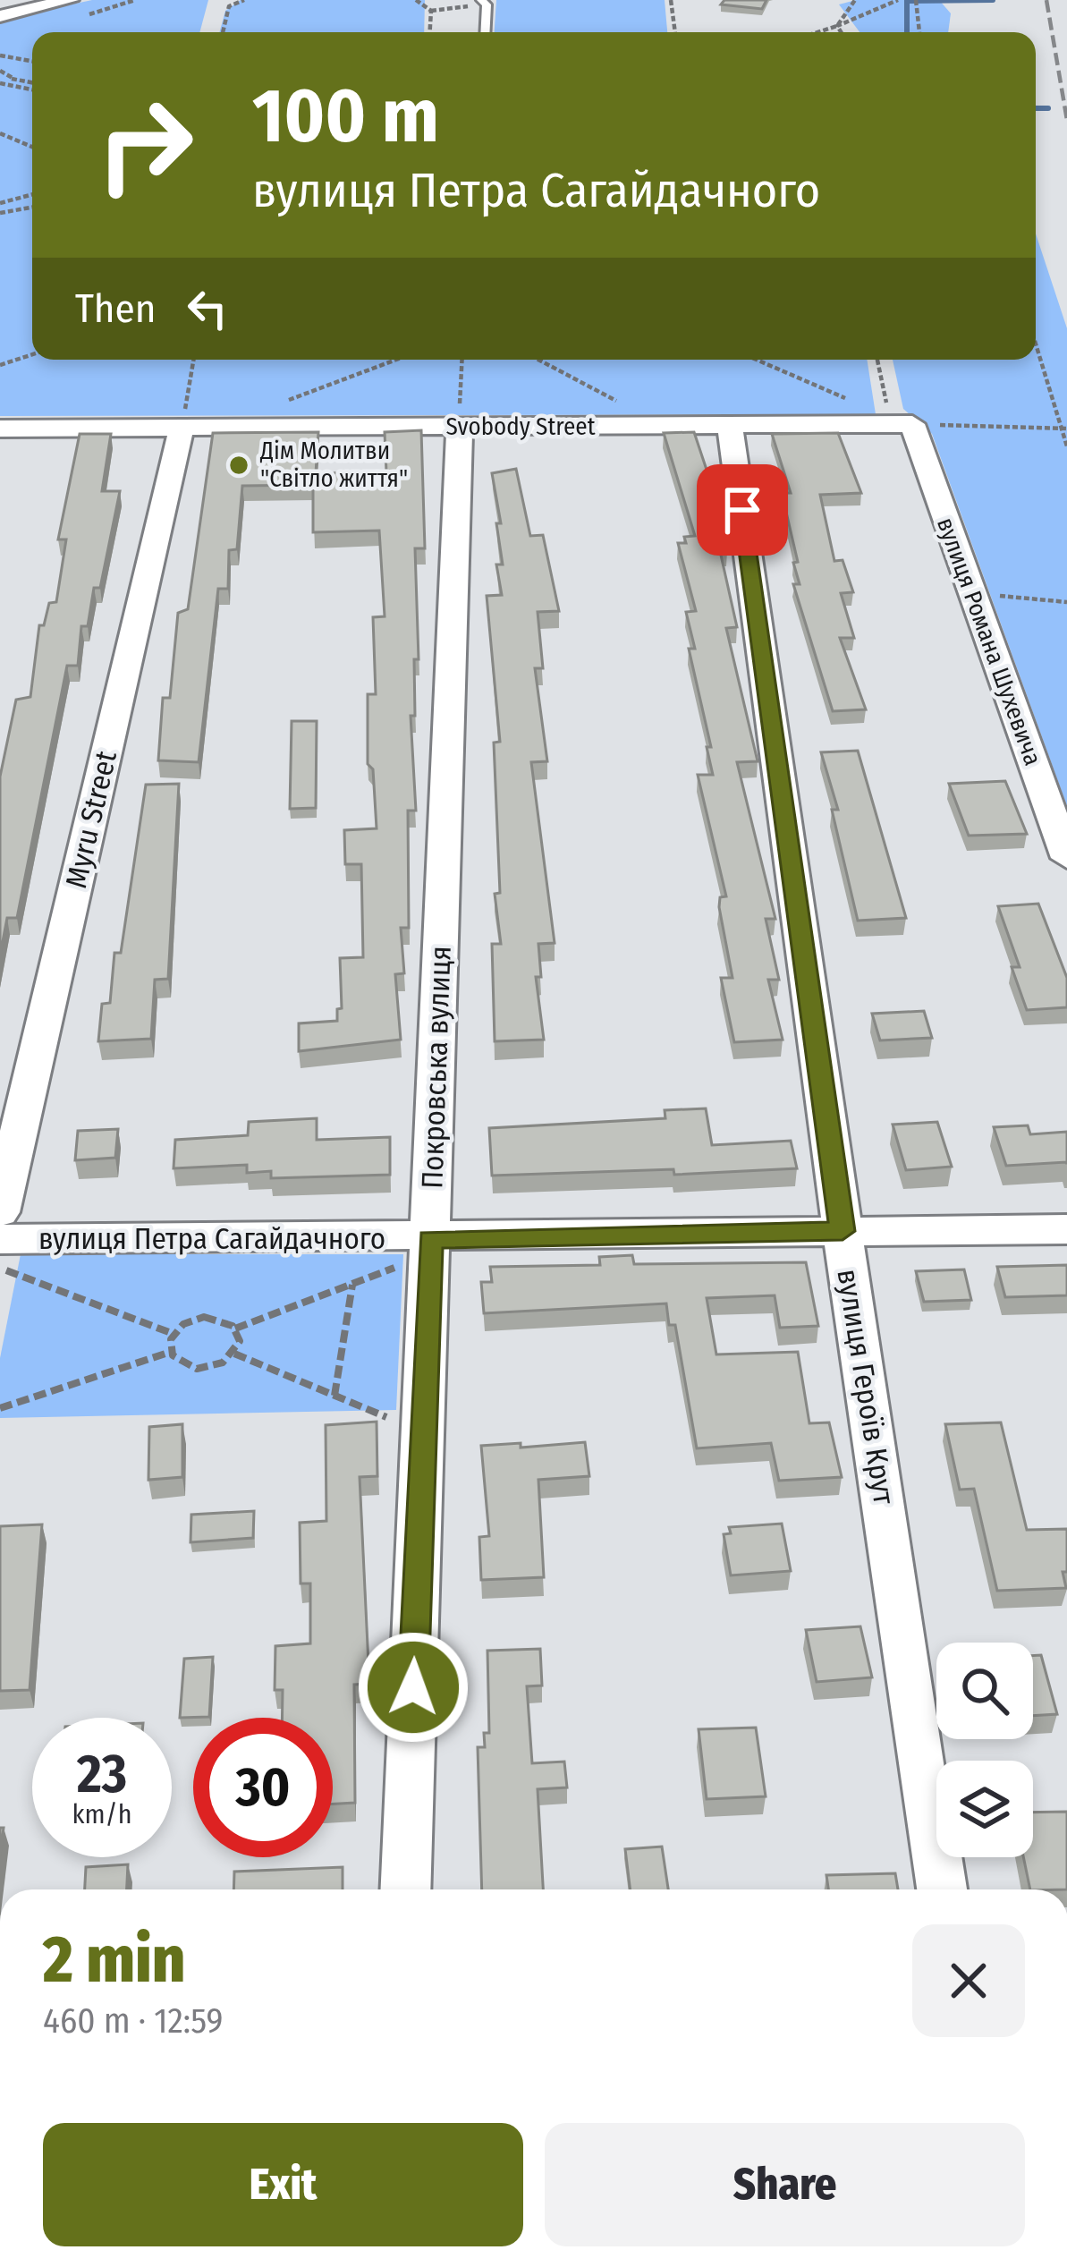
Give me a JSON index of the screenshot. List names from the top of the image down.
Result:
{
  "streets": {
    "street": [
      "Svobody Street",
      "вулиця Романа Шухевича",
      "Myru Street",
      "Покровська вулиця",
      "вулиця Петра Сагайдачного",
      "вулиця Героїв Крут"
    ]
  },
  "crossings": [
    ["Svobody Street", "вулиця Романа Шухевича"],
    ["Svobody Street", "Myru Street"],
    ["Svobody Street", "Покровська вулиця"],
    ["Svobody Street", "вулиця Героїв Крут"],
    ["Покровська вулиця", "вулиця Петра Сагайдачного"],
    ["вулиця Петра Сагайдачного", "вулиця Героїв Крут"]
  ],
  "places": ["Дім Молитви \"Світло життя\""],
  "page": {
    "turn": ["100 m", "вулиця Петра Сагайдачного"],
    "then": "Then",
    "speed": "23 km/h",
    "limit": "30",
    "heading": ["2 min", "460 m · 12:59"],
    "buttons": ["Exit", "Share"]
  }
}
